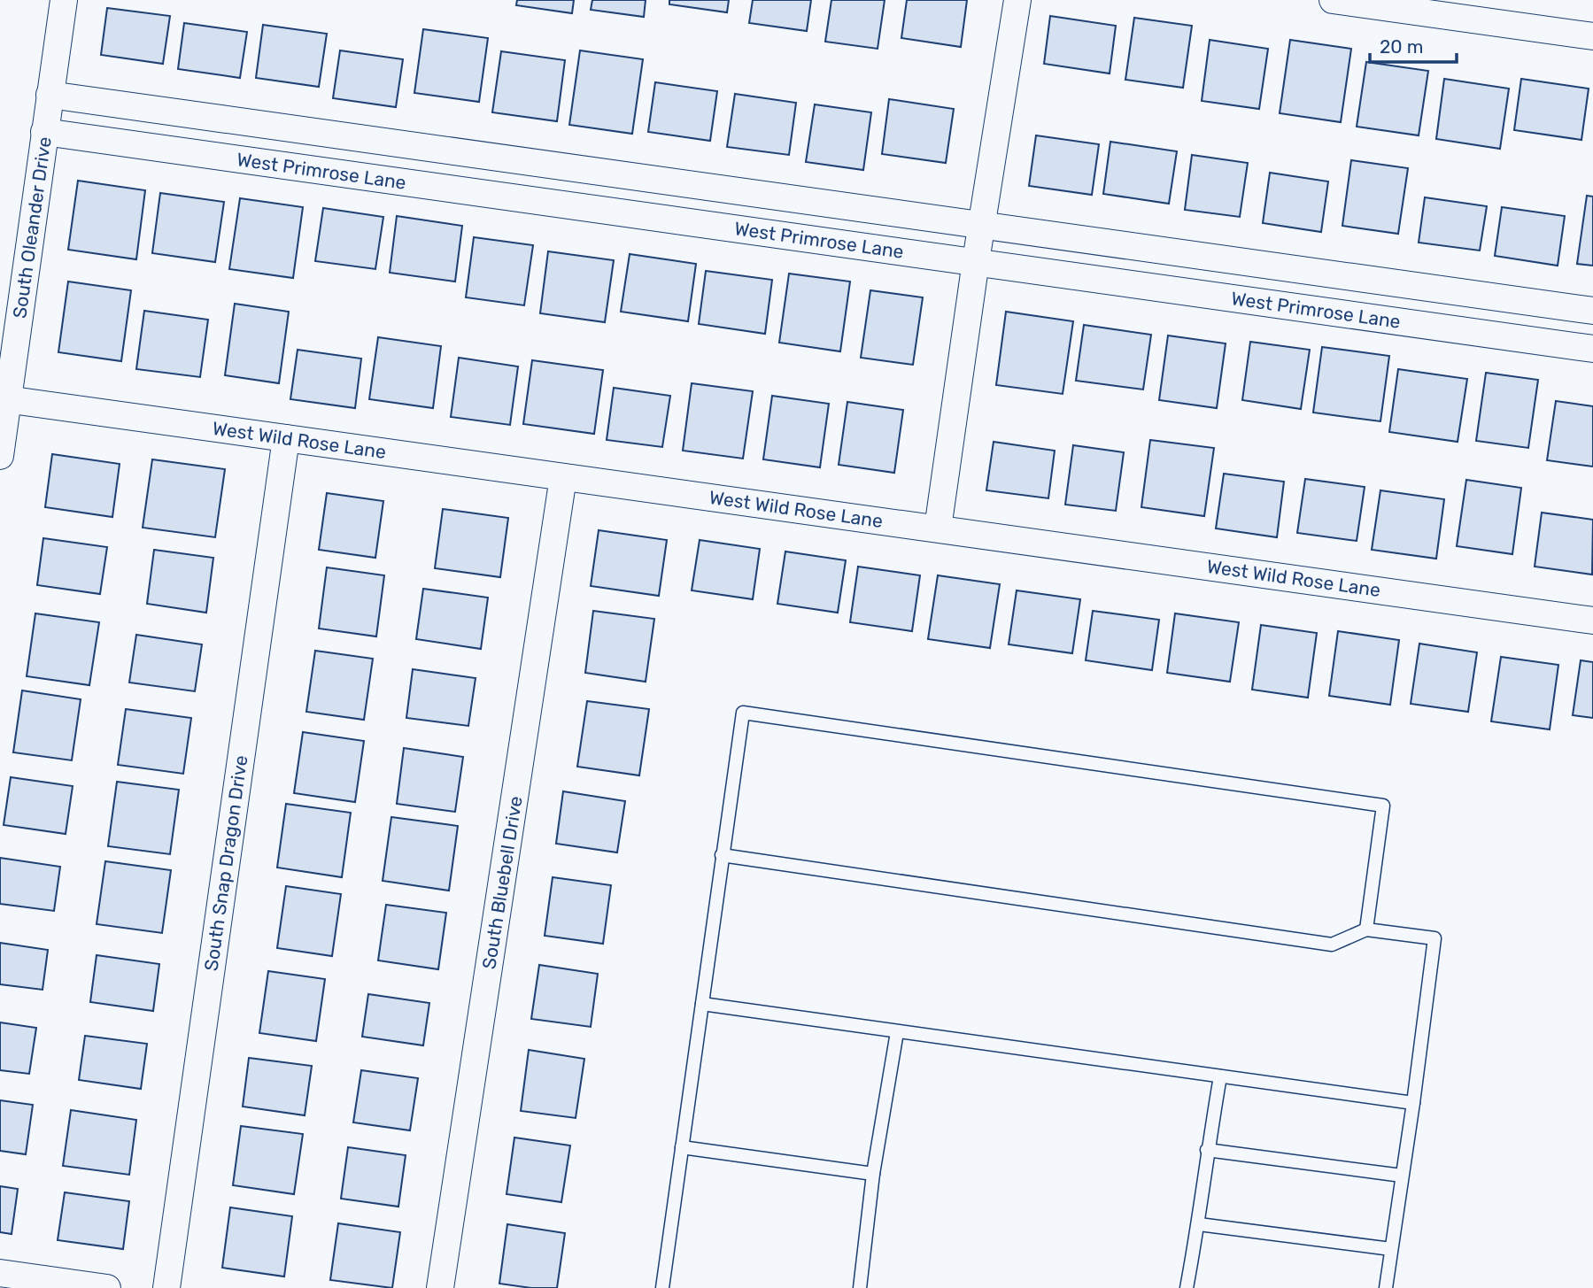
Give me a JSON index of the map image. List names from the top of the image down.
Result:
{
  "streets": {
    "street": [
      "West Primrose Lane",
      "South Oleander Drive",
      "West Wild Rose Lane",
      "South Snap Dragon Drive",
      "South Bluebell Drive"
    ]
  },
  "crossings": [
    ["West Primrose Lane", "South Oleander Drive"],
    ["South Oleander Drive", "West Wild Rose Lane"],
    ["West Wild Rose Lane", "South Snap Dragon Drive"],
    ["West Wild Rose Lane", "South Bluebell Drive"]
  ],
  "scale_bar": "20 m"
}
